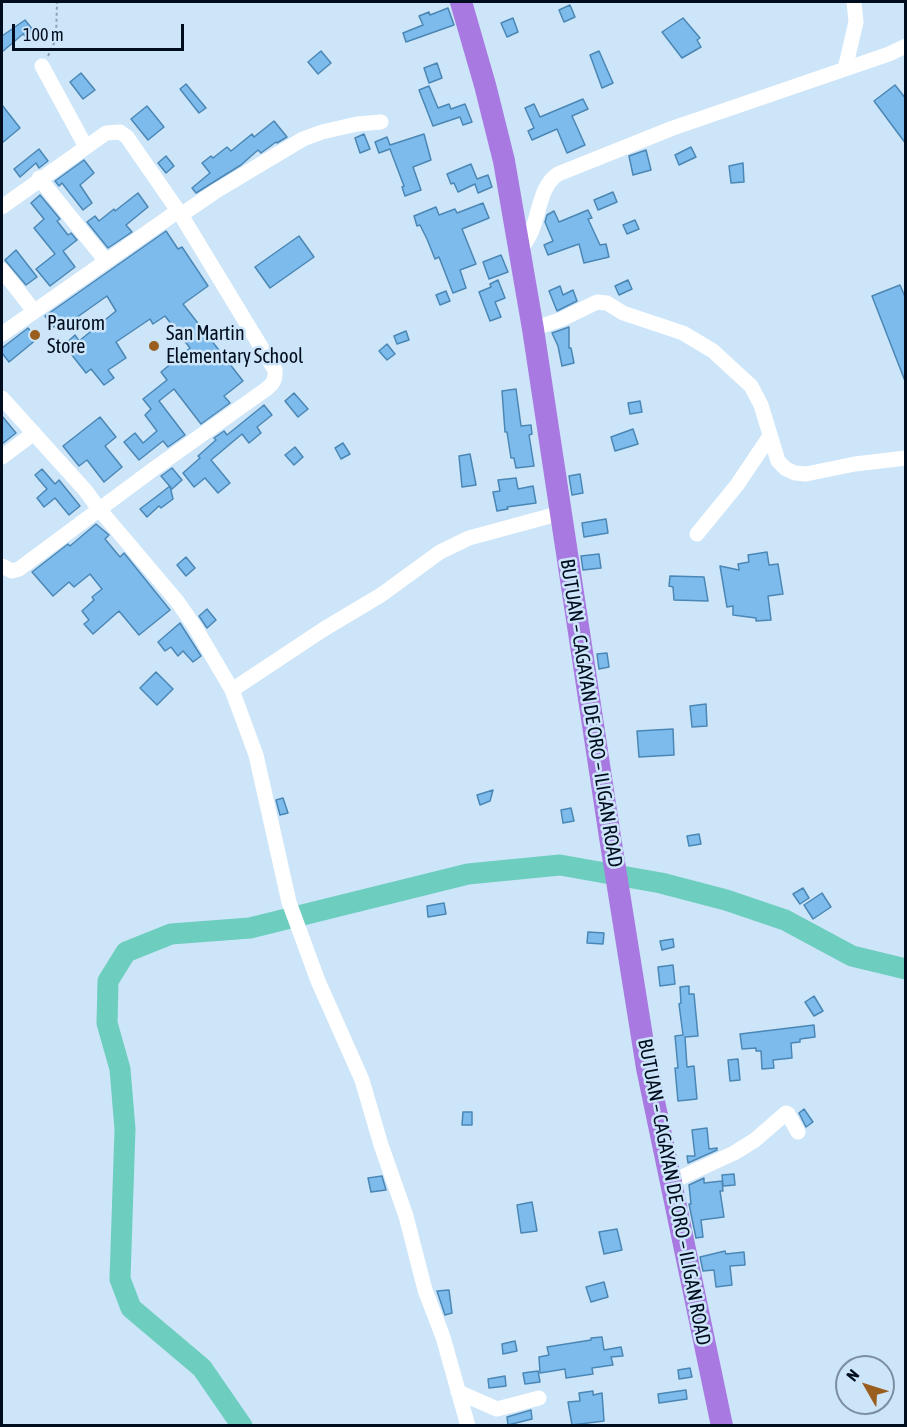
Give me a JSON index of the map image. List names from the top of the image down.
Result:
{
  "streets": {
    "highway": ["BUTUAN – CAGAYAN DE ORO – ILIGAN ROAD"]
  },
  "places": ["Paurom Store", "San Martin Elementary School"],
  "scale_bar": "100 m",
  "north": "top left"
}
